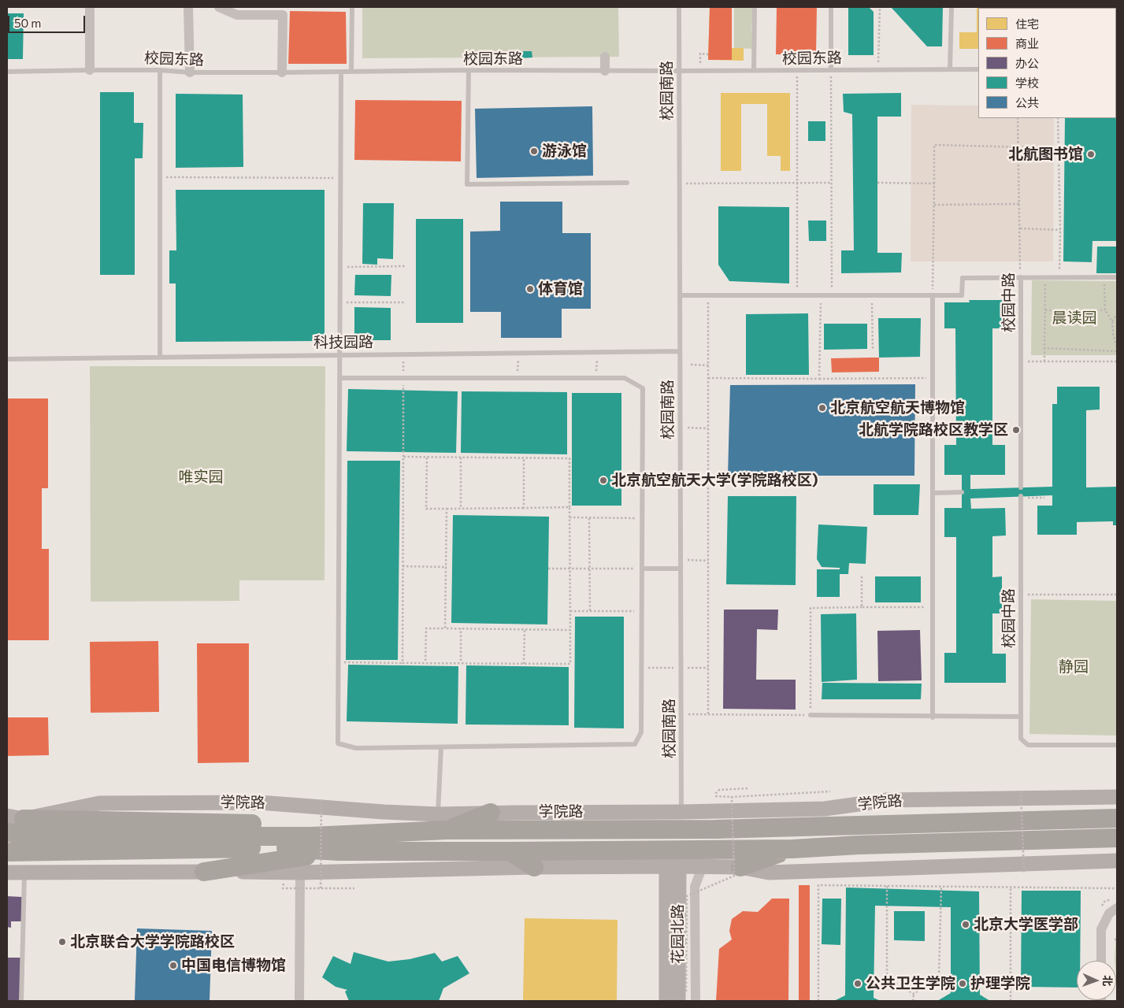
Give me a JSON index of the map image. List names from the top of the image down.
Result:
{
  "streets": {
    "highway": ["学院路"],
    "street": ["花园北路"],
    "lane": [
      "校园东路",
      "校园南路",
      "校园中路",
      "科技园路"
    ]
  },
  "crossings": [
    ["校园东路", "校园南路"],
    ["校园南路", "科技园路"],
    ["校园南路", "学院路"]
  ],
  "parks": ["晨读园", "唯实园", "静园"],
  "places": [
    "游泳馆",
    "北航图书馆",
    "体育馆",
    "北京航空航天博物馆",
    "北航学院路校区教学区",
    "北京航空航天大学(学院路校区)",
    "北京大学医学部",
    "北京联合大学学院路校区",
    "中国电信博物馆",
    "公共卫生学院",
    "护理学院"
  ],
  "legend": [
    "住宅",
    "商业",
    "办公",
    "学校",
    "公共"
  ],
  "scale_bar": "50 m",
  "north": "right"
}
